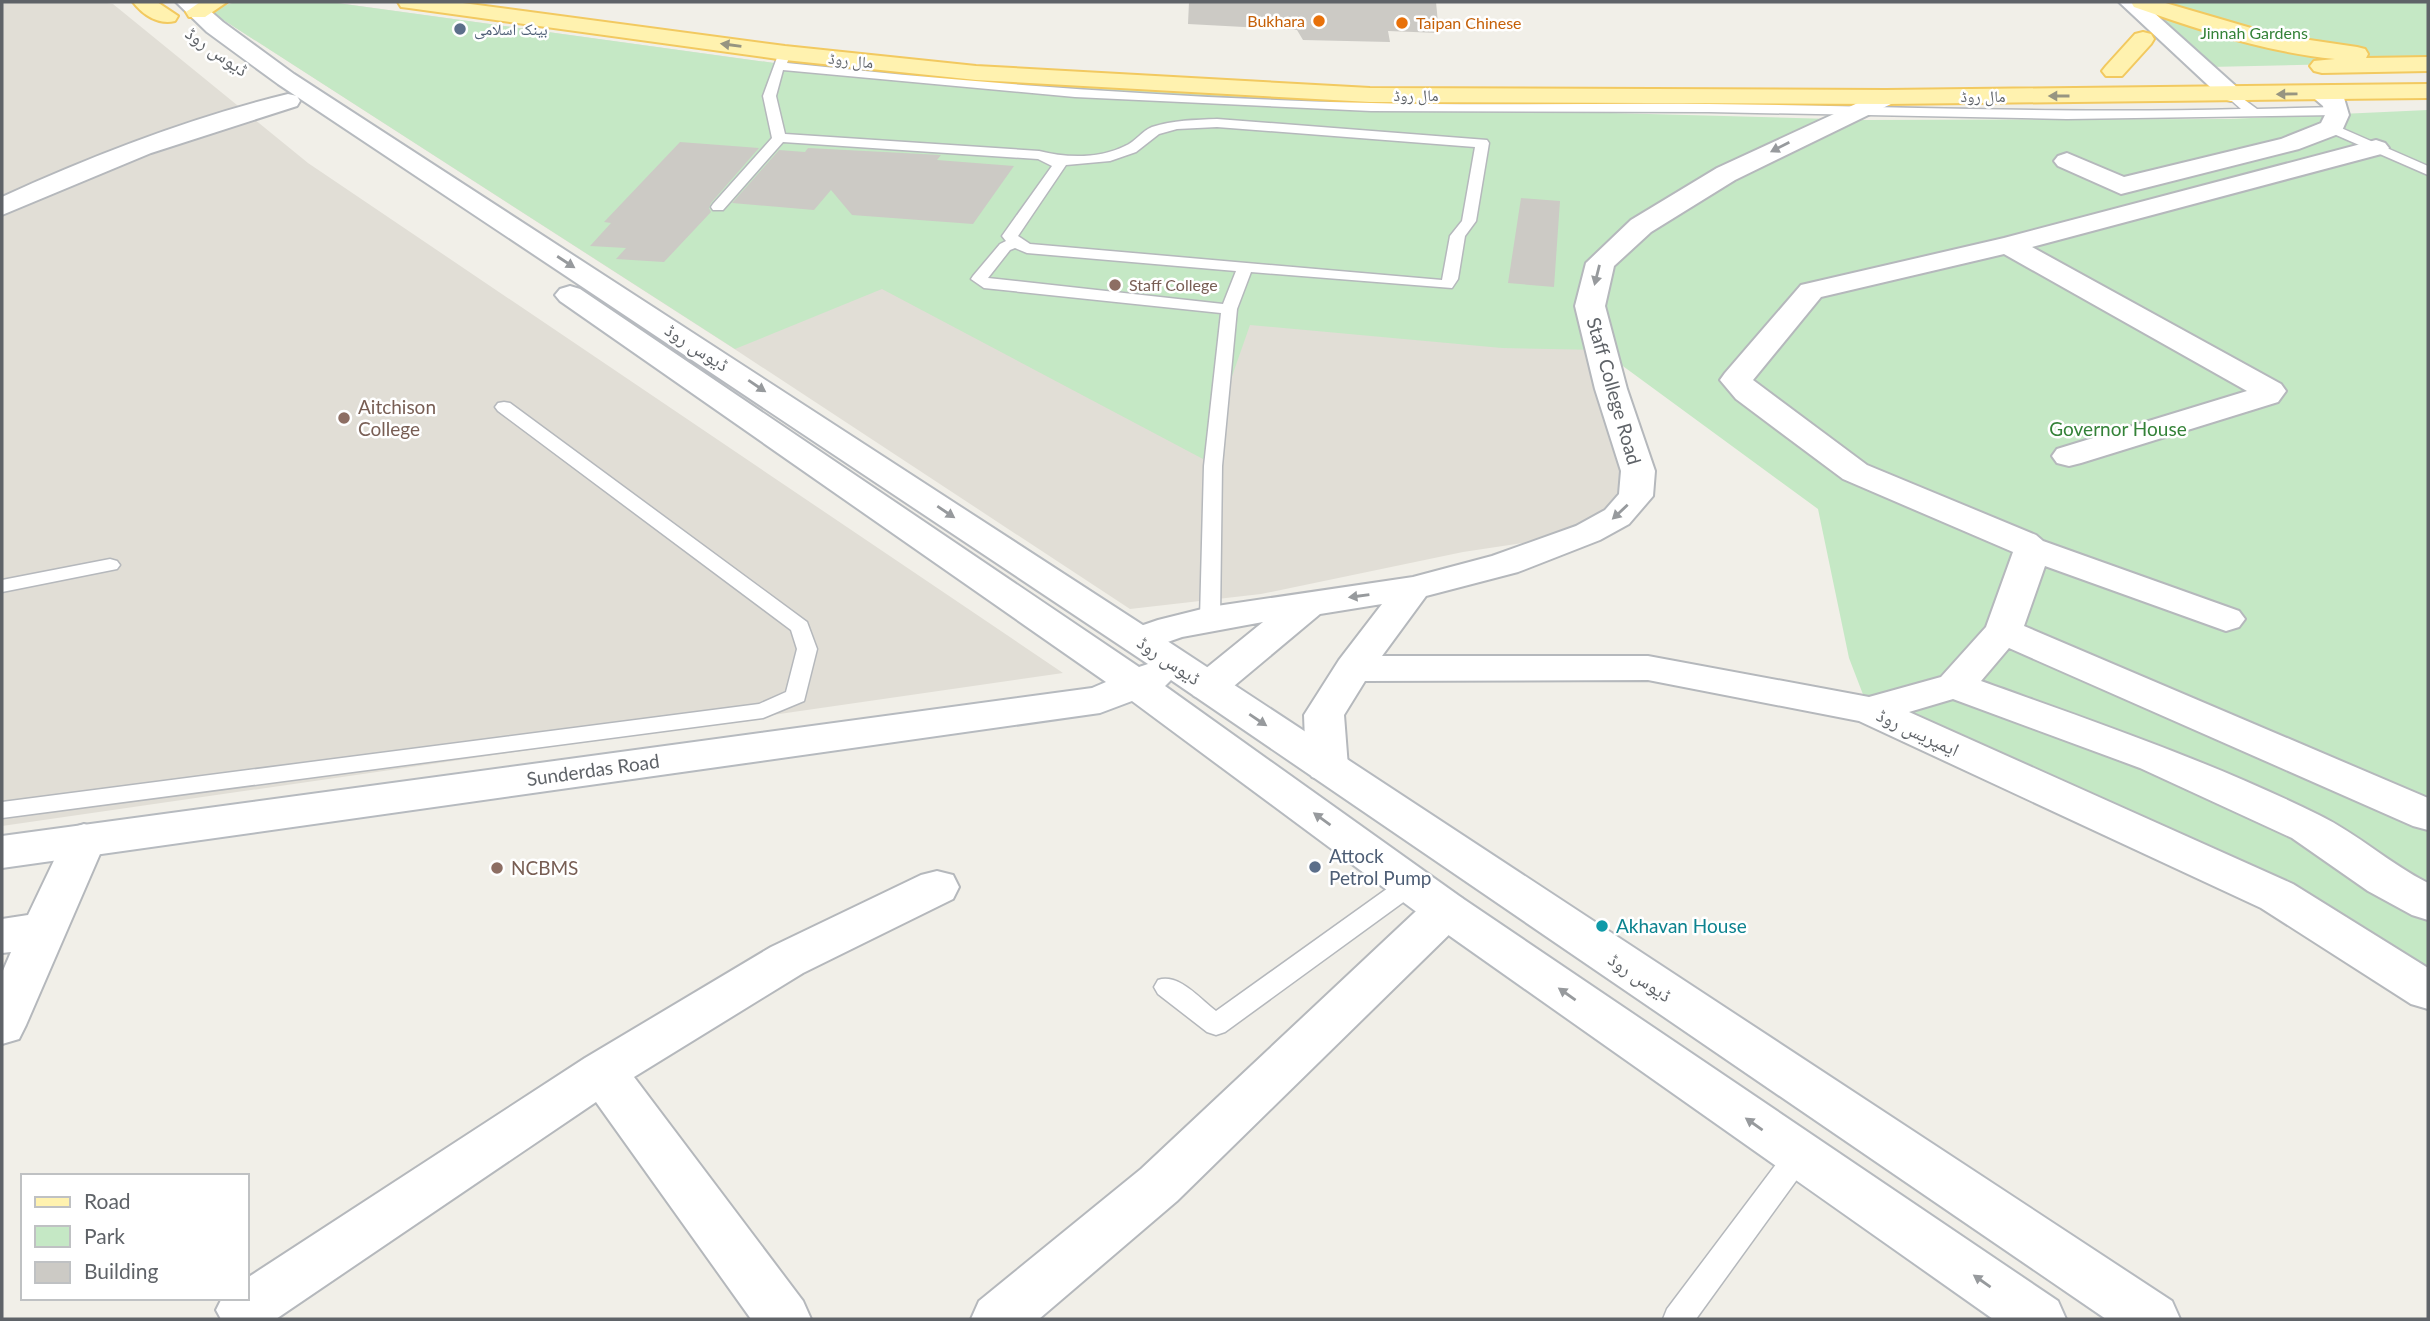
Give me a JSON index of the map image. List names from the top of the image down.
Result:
{
  "streets": {
    "main road": ["مال روڈ"],
    "street": [
      "ڈیوس روڈ",
      "Staff College Road",
      "ایمپریس روڈ",
      "Sunderdas Road"
    ]
  },
  "crossings": [
    ["ڈیوس روڈ", "Staff College Road"],
    ["ڈیوس روڈ", "Sunderdas Road"],
    ["مال روڈ", "Staff College Road"],
    ["Staff College Road", "Sunderdas Road"]
  ],
  "one_way": ["Staff College Road"],
  "parks": ["Jinnah Gardens", "Governor House"],
  "places": [
    "Bukhara",
    "Taipan Chinese",
    "بینک اسلامی",
    "Staff College",
    "Aitchison College",
    "Attock Petrol Pump",
    "NCBMS",
    "Akhavan House"
  ],
  "legend": ["Road", "Park", "Building"]
}
